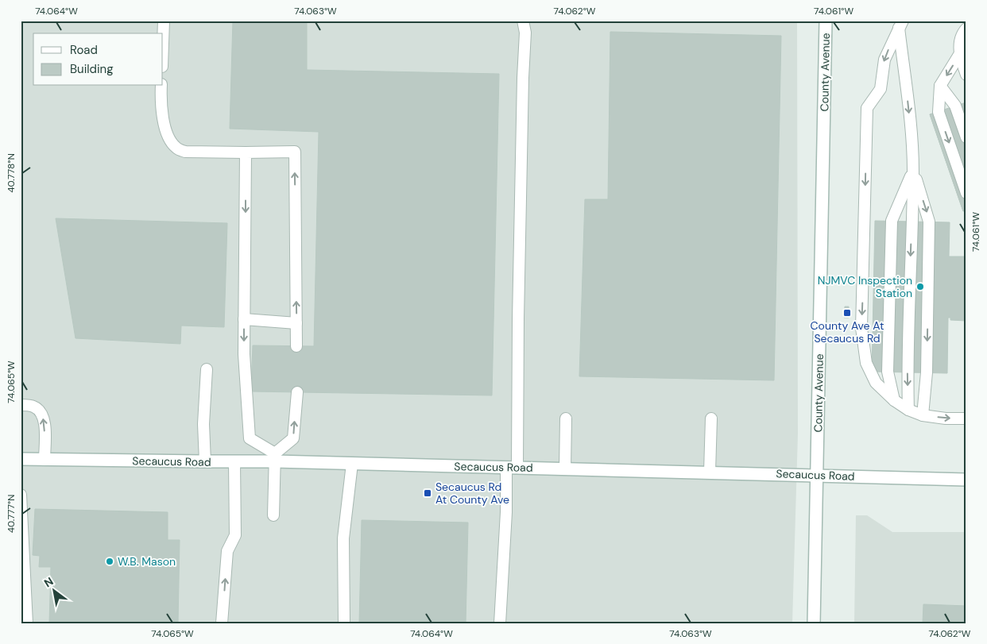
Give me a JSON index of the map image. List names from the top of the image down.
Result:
{
  "streets": {
    "main road": ["County Avenue", "Secaucus Road"]
  },
  "crossings": [
    ["County Avenue", "Secaucus Road"]
  ],
  "places": {
    "other": ["NJMVC Inspection Station", "W.B. Mason"],
    "transit": ["County Ave At Secaucus Rd", "Secaucus Rd At County Ave"]
  },
  "legend": ["Road", "Building"],
  "north": "top left",
  "coordinates": [
    "74.064°W",
    "74.063°W",
    "74.062°W",
    "74.061°W",
    "40.778°N",
    "74.065°W",
    "40.777°N"
  ]
}
